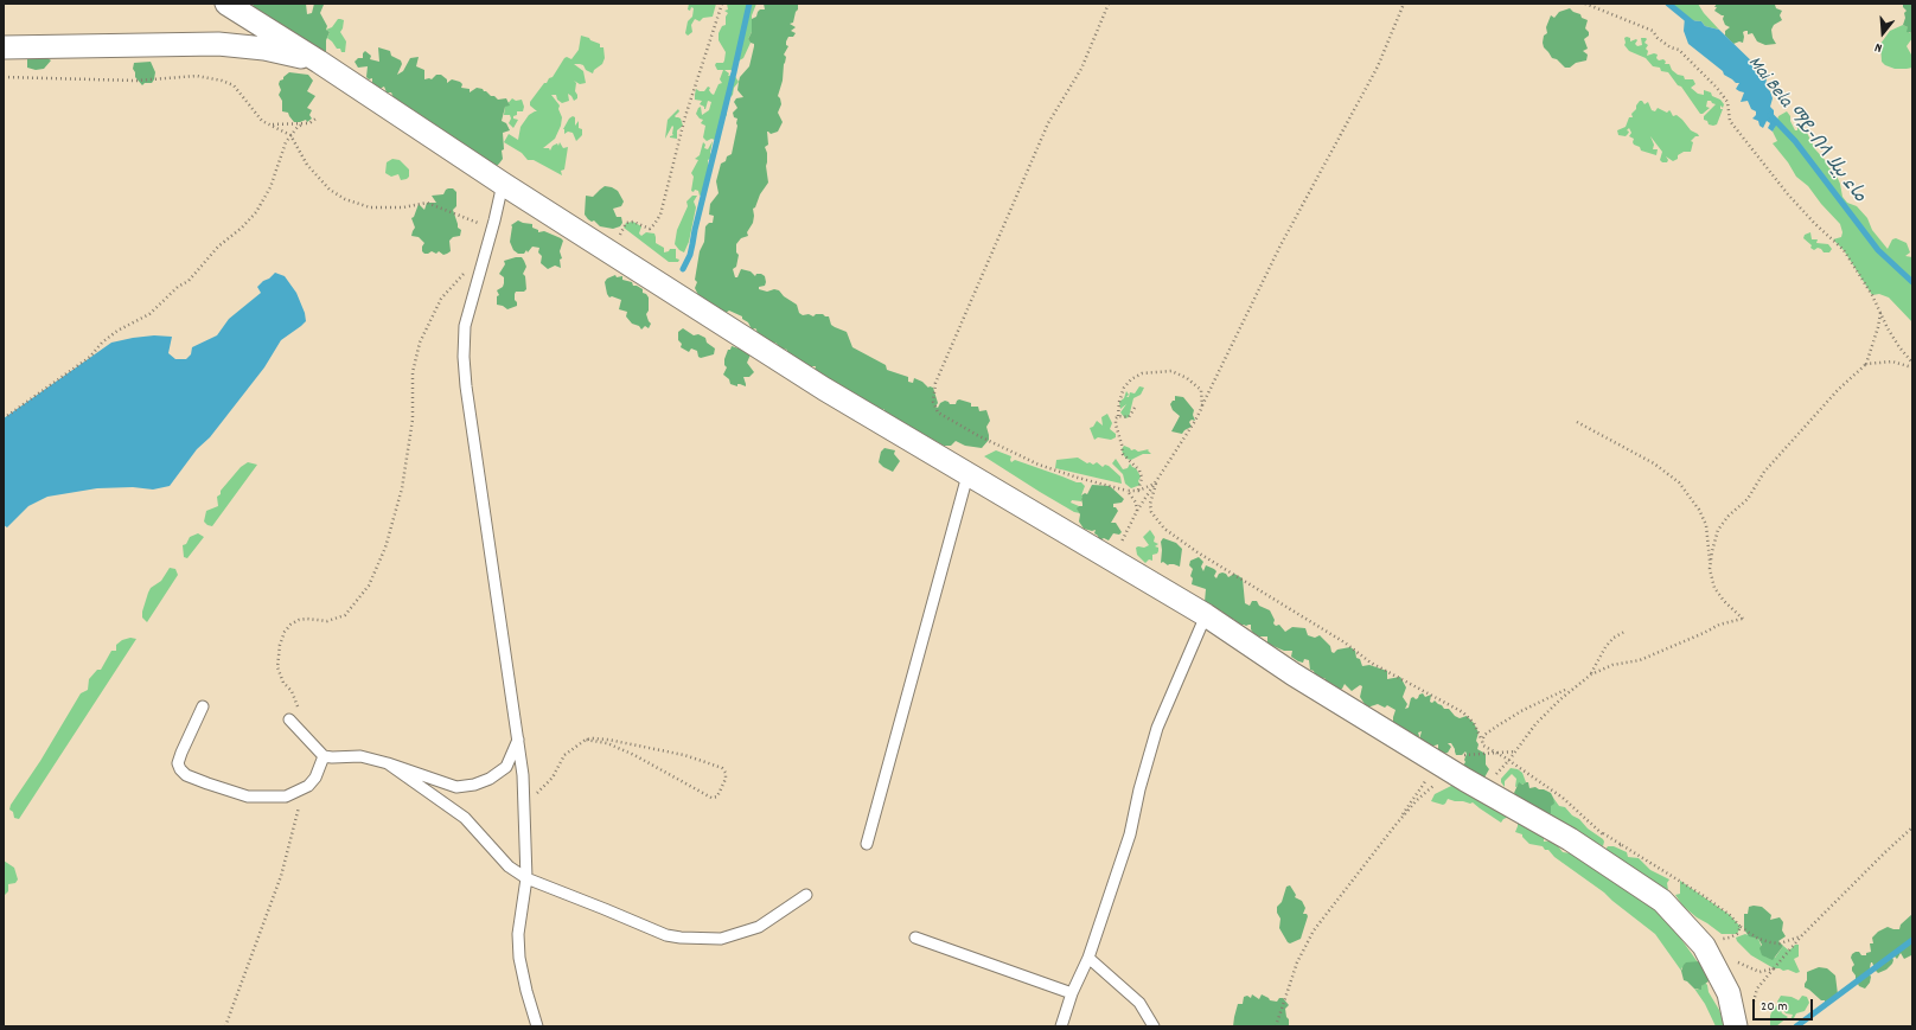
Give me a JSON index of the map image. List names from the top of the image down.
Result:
{
  "water": ["Mai Bela ማይ-በላ ماء بيلا"],
  "scale_bar": "20 m",
  "north": "bottom"
}
